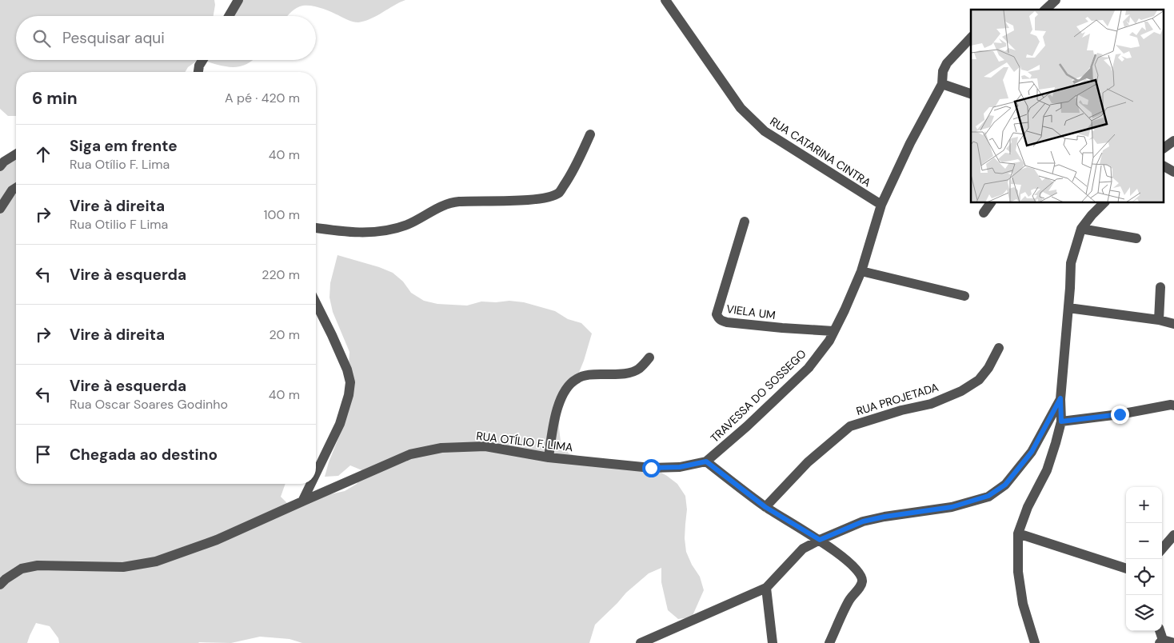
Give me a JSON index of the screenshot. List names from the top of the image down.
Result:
{
  "streets": {
    "street": [
      "RUA CATARINA CINTRA",
      "VIELA UM",
      "TRAVESSA DO SOSSEGO",
      "RUA PROJETADA",
      "RUA OTÍLIO F. LIMA"
    ]
  },
  "crossings": [
    ["RUA CATARINA CINTRA", "TRAVESSA DO SOSSEGO"],
    ["VIELA UM", "TRAVESSA DO SOSSEGO"],
    ["TRAVESSA DO SOSSEGO", "RUA OTÍLIO F. LIMA"]
  ],
  "page": {
    "search": "Pesquisar aqui",
    "heading": ["6 min", "A pé · 420 m"],
    "list": [
      ["Siga em frente", "Rua Otílio F. Lima", "40 m"],
      ["Vire à direita", "Rua Otilio F Lima", "100 m"],
      ["Vire à esquerda", "220 m"],
      ["Vire à direita", "20 m"],
      ["Vire à esquerda", "Rua Oscar Soares Godinho", "40 m"],
      "Chegada ao destino"
    ],
    "map_buttons": ["+", "−"]
  }
}
